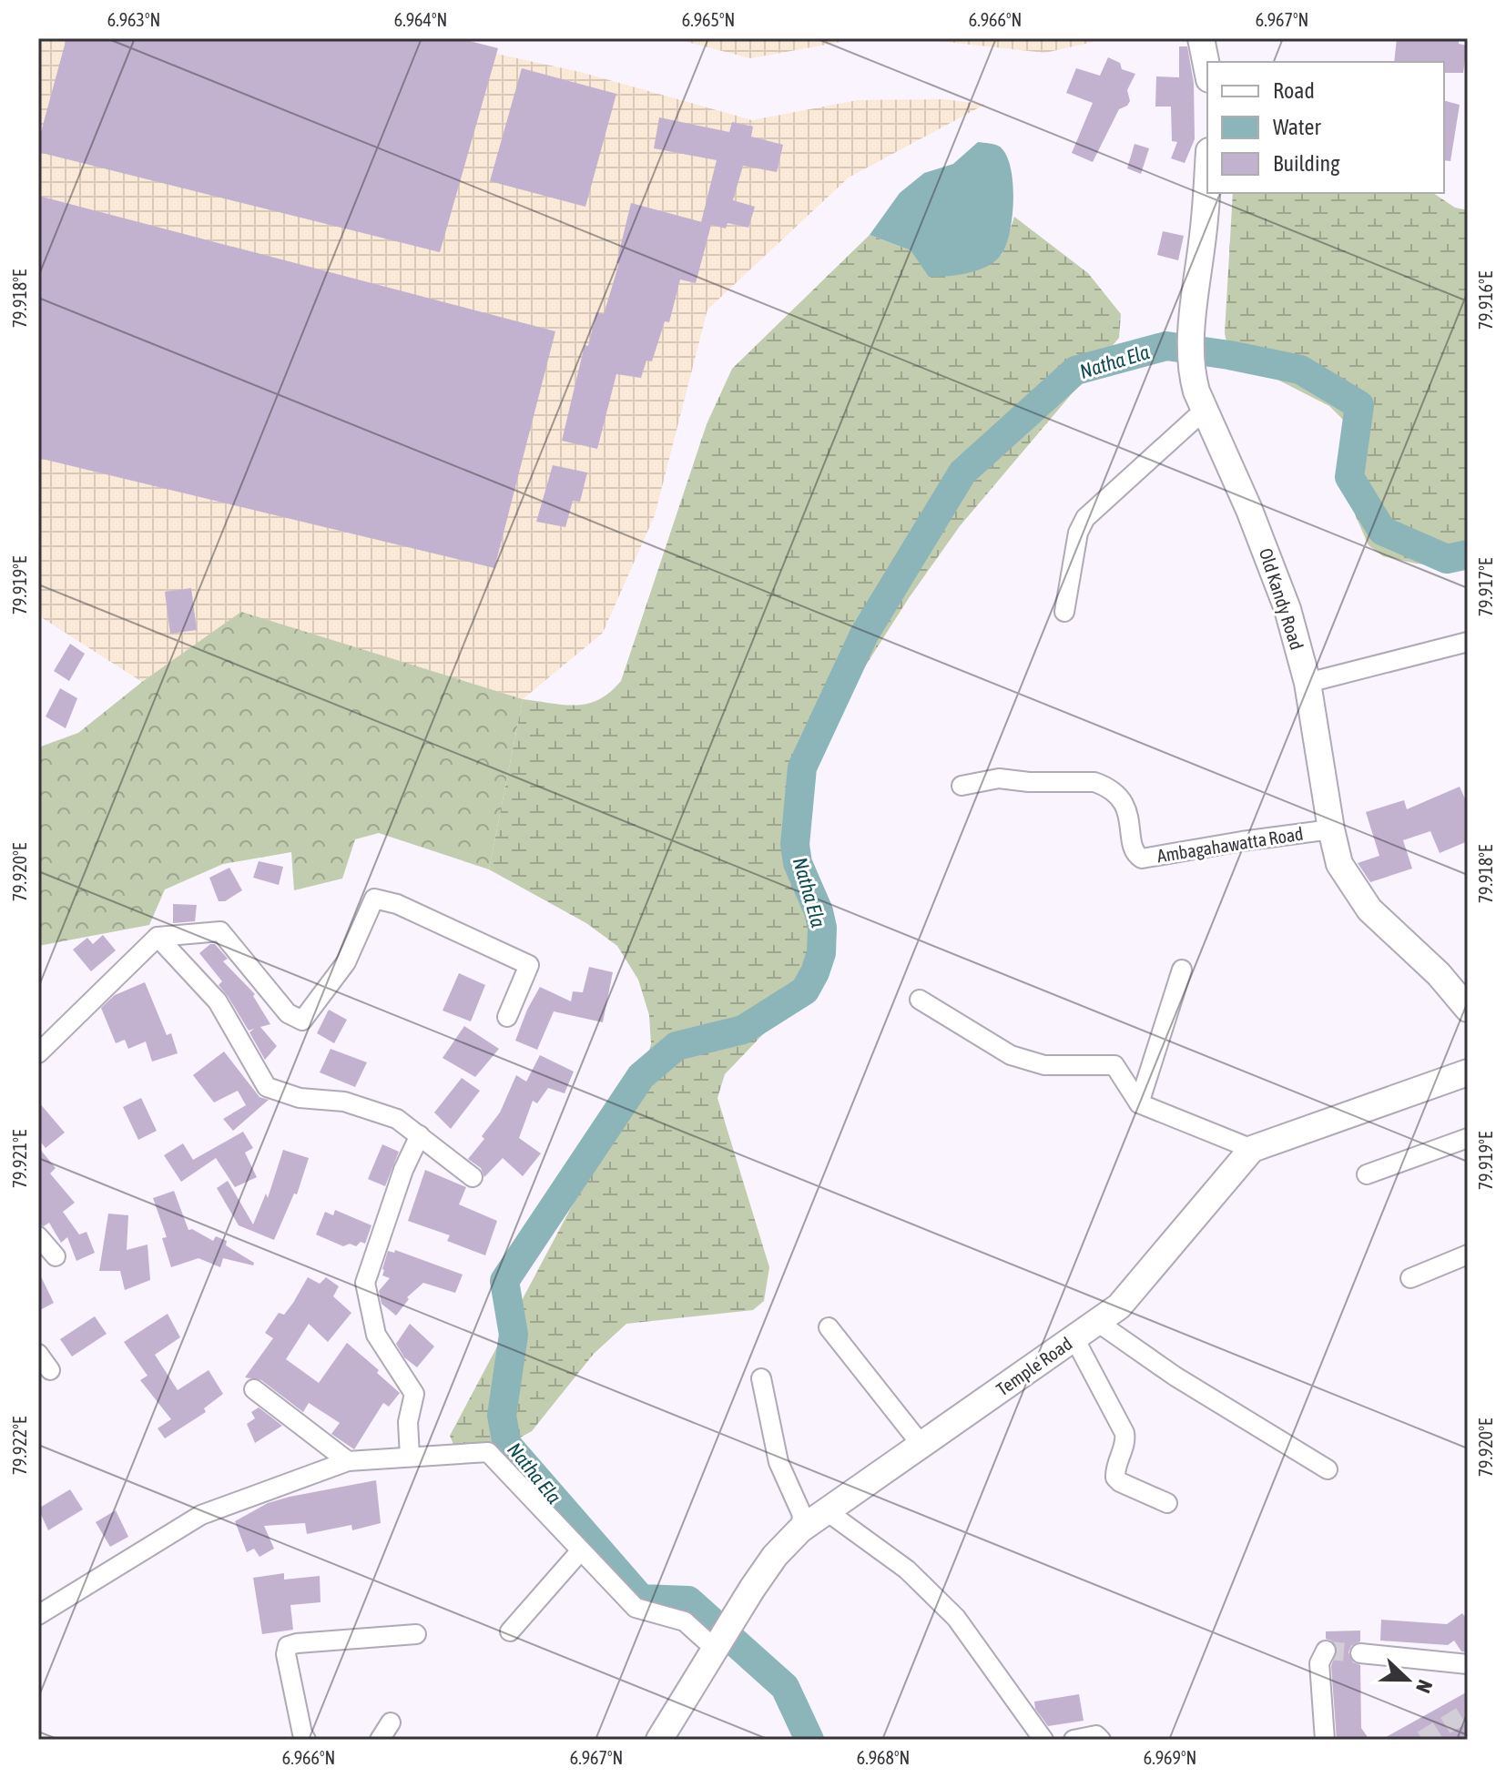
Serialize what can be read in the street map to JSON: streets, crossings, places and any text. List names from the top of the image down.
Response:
{
  "streets": {
    "street": ["Old Kandy Road", "Ambagahawatta Road", "Temple Road"]
  },
  "crossings": [
    ["Old Kandy Road", "Ambagahawatta Road"]
  ],
  "water": ["Natha Ela"],
  "legend": ["Road", "Water", "Building"],
  "north": "right",
  "coordinates": [
    "6.963°N",
    "6.964°N",
    "6.965°N",
    "6.966°N",
    "6.967°N",
    "79.918°E",
    "79.916°E",
    "79.919°E",
    "79.917°E",
    "79.920°E",
    "79.921°E",
    "79.922°E",
    "6.968°N",
    "6.969°N"
  ]
}
